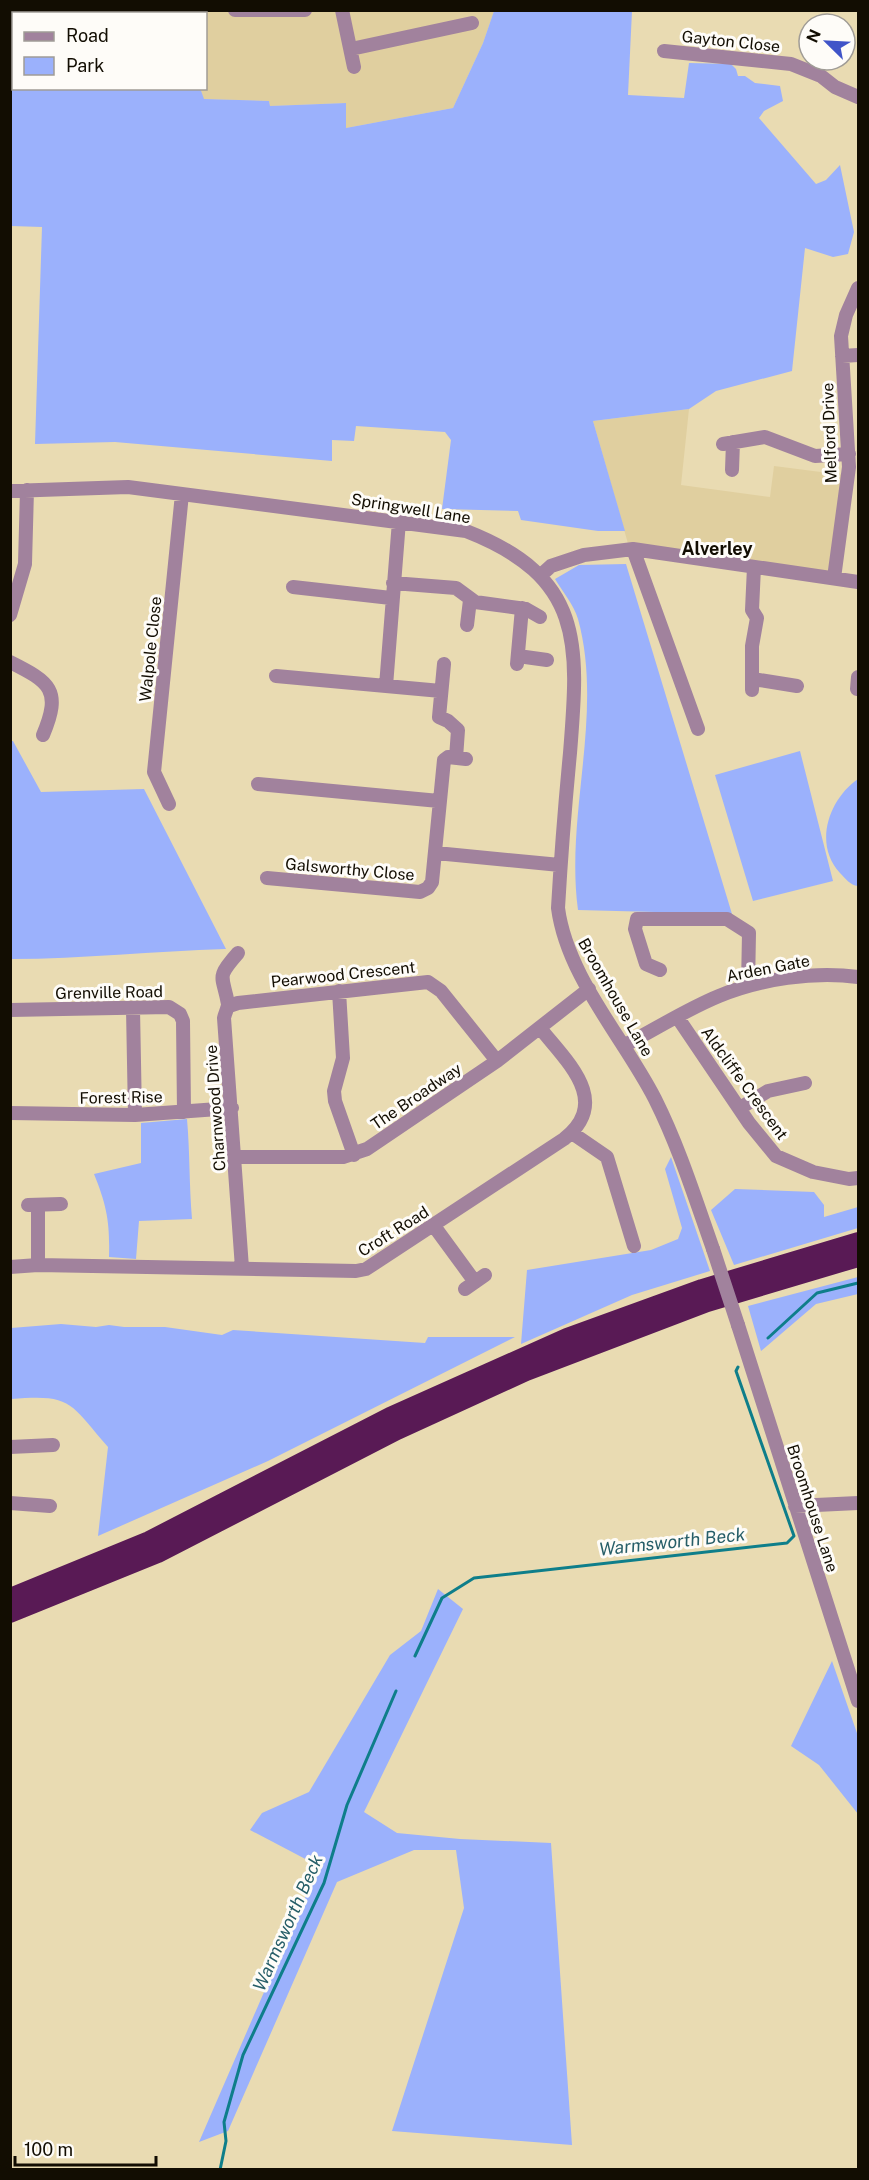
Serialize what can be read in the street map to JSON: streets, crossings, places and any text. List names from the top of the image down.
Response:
{
  "streets": {
    "street": [
      "Gayton Close",
      "Melford Drive",
      "Springwell Lane",
      "Walpole Close",
      "Galsworthy Close",
      "Arden Gate",
      "Pearwood Crescent",
      "Grenville Road",
      "Broomhouse Lane",
      "Aldcliffe Crescent",
      "The Broadway",
      "Forest Rise",
      "Charnwood Drive",
      "Croft Road"
    ]
  },
  "crossings": [
    ["Springwell Lane", "Walpole Close"],
    ["Springwell Lane", "Broomhouse Lane"],
    ["Galsworthy Close", "Broomhouse Lane"],
    ["Arden Gate", "Broomhouse Lane"],
    ["Arden Gate", "Aldcliffe Crescent"],
    ["Pearwood Crescent", "The Broadway"],
    ["Pearwood Crescent", "Charnwood Drive"],
    ["Grenville Road", "Forest Rise"],
    ["Broomhouse Lane", "The Broadway"],
    ["The Broadway", "Charnwood Drive"],
    ["Forest Rise", "Charnwood Drive"],
    ["Charnwood Drive", "Croft Road"]
  ],
  "districts": ["Alverley"],
  "water": ["Warmsworth Beck"],
  "legend": ["Road", "Park"],
  "scale_bar": "100 m",
  "north": "top left"
}
